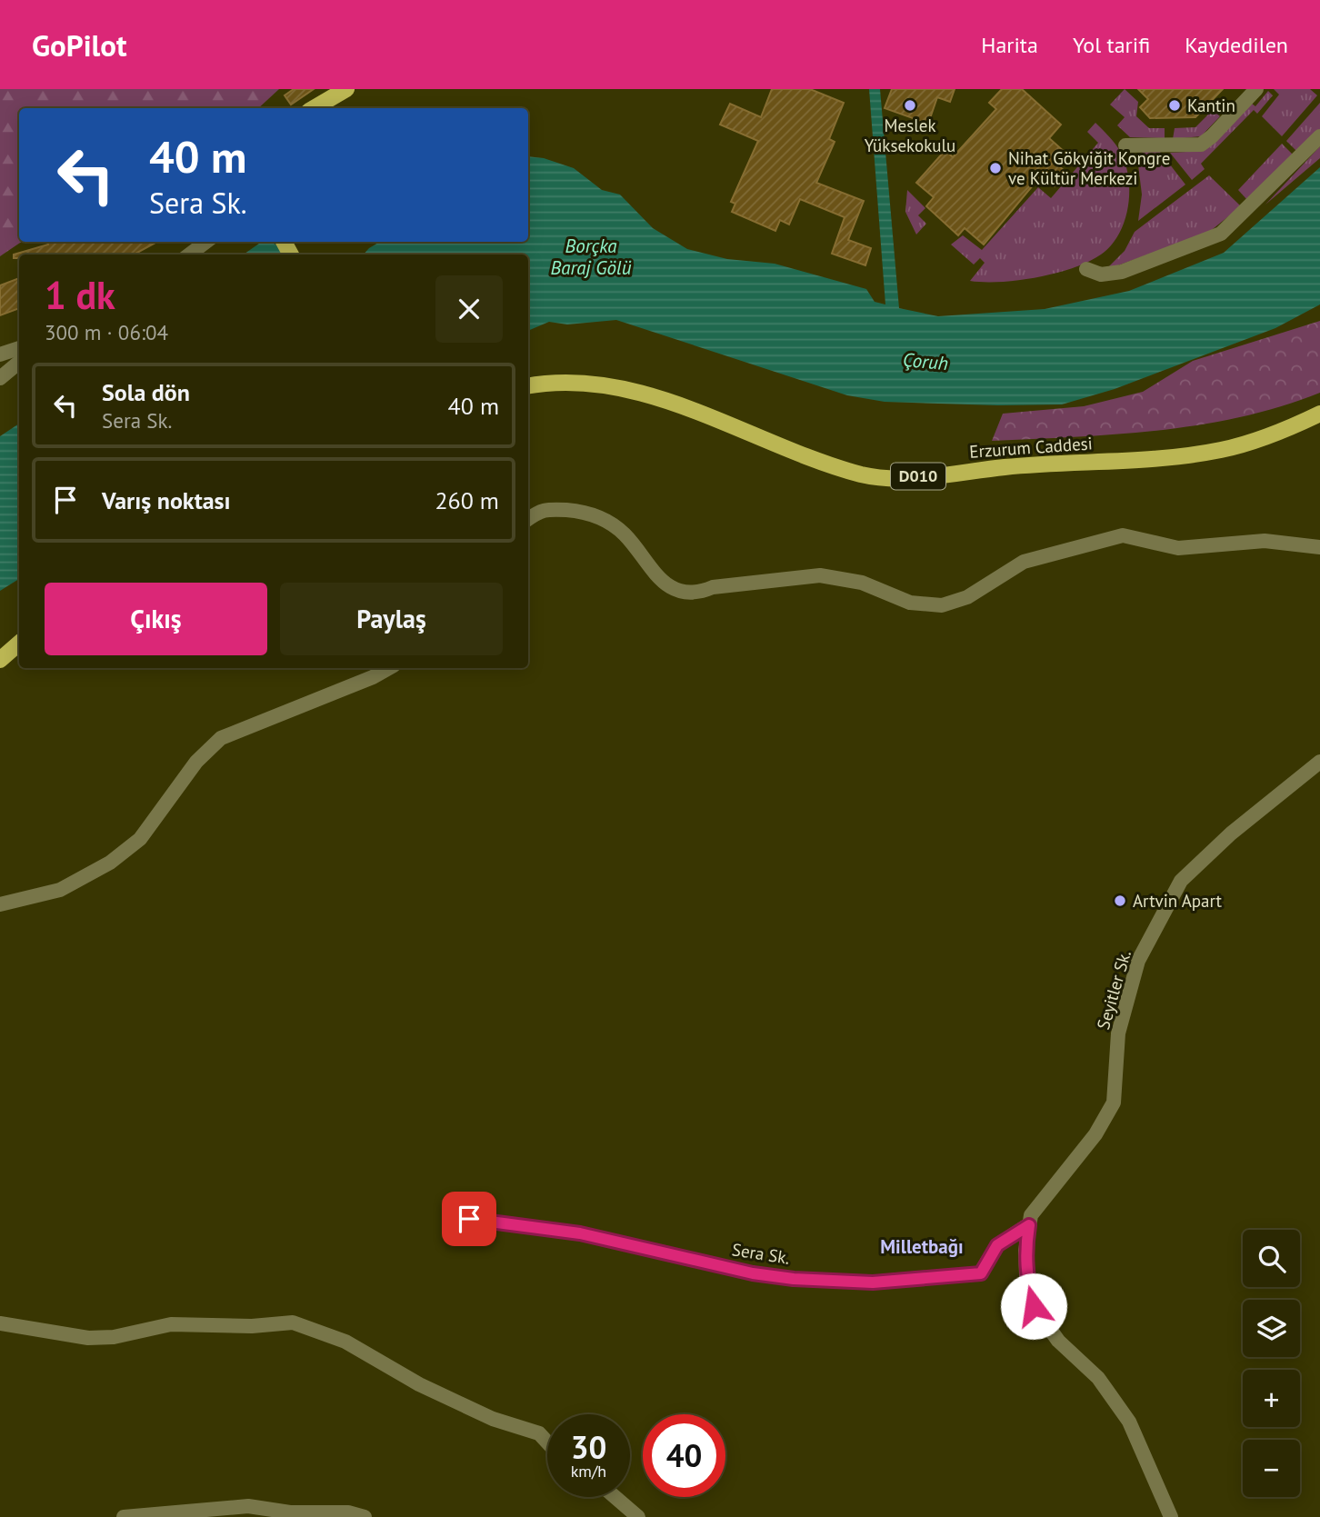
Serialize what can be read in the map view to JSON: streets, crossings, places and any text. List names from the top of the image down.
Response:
{
  "streets": {
    "main road": ["Erzurum Caddesi", "D010"],
    "street": ["Seyitler Sk.", "Sera Sk."]
  },
  "crossings": [
    ["Seyitler Sk.", "Sera Sk."]
  ],
  "districts": ["Milletbağı"],
  "water": ["Borçka Baraj Gölü", "Çoruh"],
  "places": [
    "Meslek Yüksekokulu",
    "Kantin",
    "Nihat Gökyiğit Kongre ve Kültür Merkezi",
    "Artvin Apart"
  ],
  "page": {
    "header": "GoPilot",
    "nav": ["Harita", "Yol tarifi", "Kaydedilen"],
    "turn": ["40 m", "Sera Sk."],
    "heading": ["1 dk", "300 m · 06:04"],
    "list": [
      {
        "name": "Sola dön",
        "note": "Sera Sk.",
        "value": "40 m"
      },
      {
        "name": "Varış noktası",
        "value": "260 m"
      }
    ],
    "buttons": ["Çıkış", "Paylaş"],
    "map_buttons": ["+", "−"],
    "speed": "30 km/h",
    "limit": "40"
  }
}
